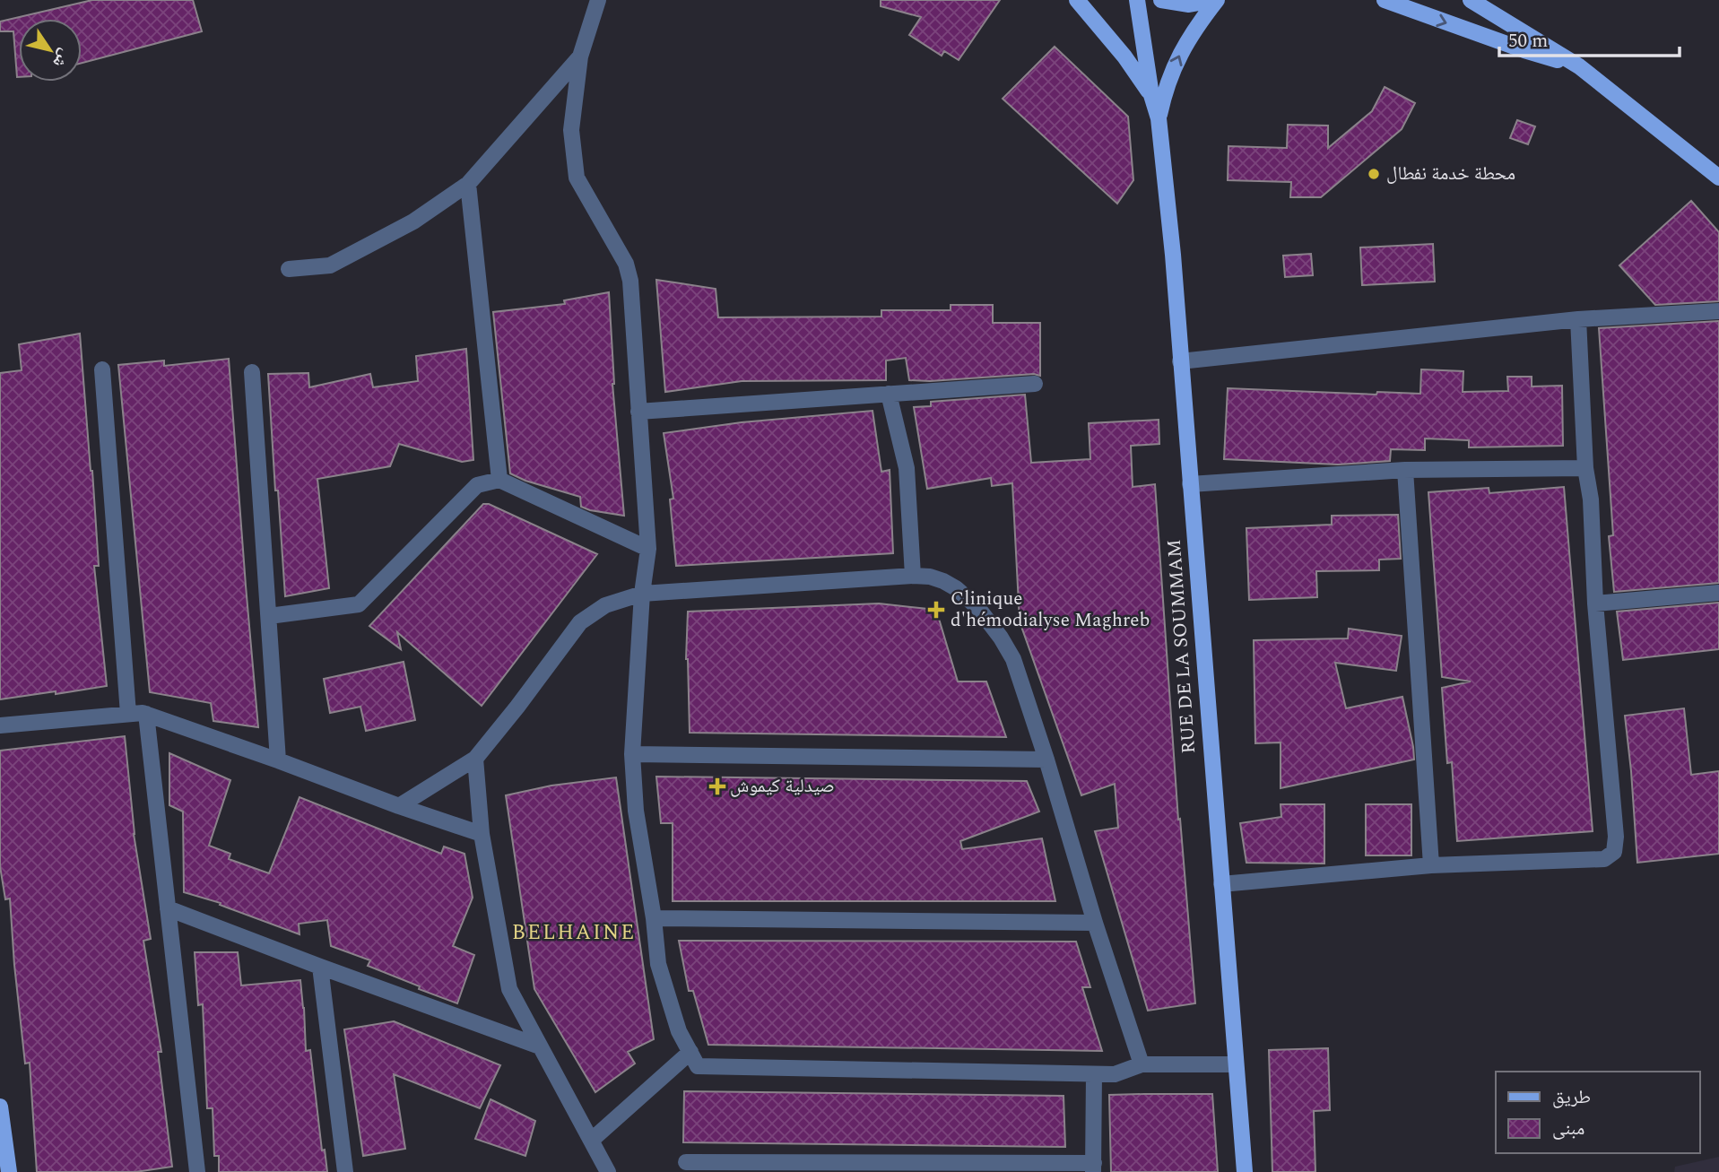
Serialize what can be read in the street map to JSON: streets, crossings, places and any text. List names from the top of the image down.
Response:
{
  "streets": {
    "main road": ["RUE DE LA SOUMMAM"]
  },
  "districts": ["BELHAINE"],
  "places": {
    "other": ["محطة خدمة نفطال"],
    "health": ["Clinique d'hémodialyse Maghreb", "صيدلية كيموش"]
  },
  "legend": ["طريق", "مبنى"],
  "scale_bar": "50 m",
  "north": "bottom right"
}
